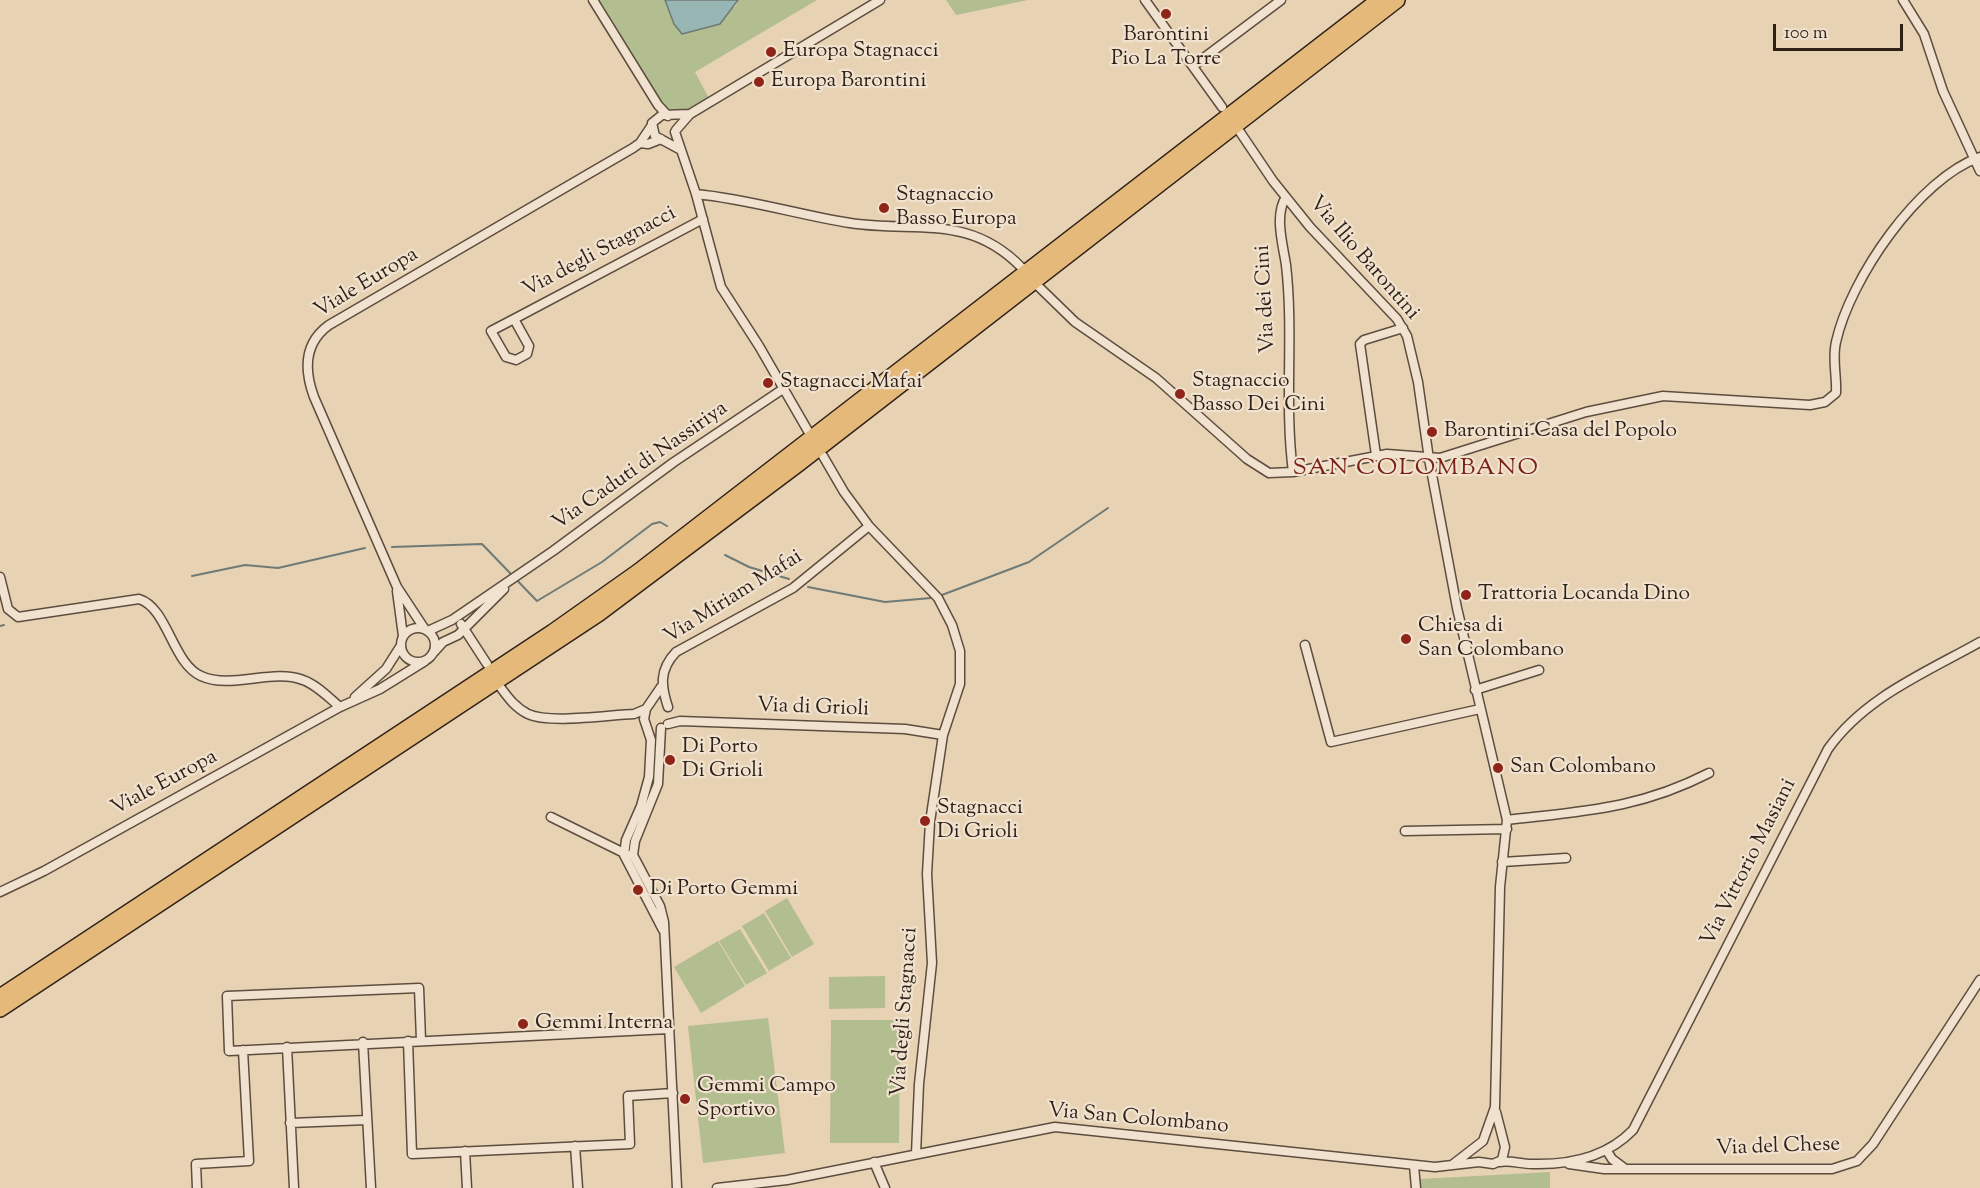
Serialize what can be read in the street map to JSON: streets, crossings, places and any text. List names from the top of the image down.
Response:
{
  "streets": {
    "street": [
      "Via degli Stagnacci",
      "Via Ilio Barontini",
      "Viale Europa",
      "Via dei Cini",
      "Via Caduti di Nassiriya",
      "Via Miriam Mafai",
      "Via di Grioli",
      "Via Vittorio Masiani",
      "Via San Colombano",
      "Via del Chese"
    ]
  },
  "crossings": [
    ["Via degli Stagnacci", "Viale Europa"],
    ["Via degli Stagnacci", "Via Caduti di Nassiriya"],
    ["Via degli Stagnacci", "Via Miriam Mafai"],
    ["Via degli Stagnacci", "Via di Grioli"],
    ["Via degli Stagnacci", "Via San Colombano"],
    ["Via Ilio Barontini", "Via dei Cini"],
    ["Viale Europa", "Via Caduti di Nassiriya"],
    ["Via Vittorio Masiani", "Via del Chese"],
    ["Via San Colombano", "Via del Chese"]
  ],
  "districts": ["SAN COLOMBANO"],
  "places": [
    "Barontini Pio La Torre",
    "Europa Stagnacci",
    "Europa Barontini",
    "Stagnaccio Basso Europa",
    "Stagnacci Mafai",
    "Stagnaccio Basso Dei Cini",
    "Barontini Casa del Popolo",
    "Trattoria Locanda Dino",
    "Chiesa di San Colombano",
    "Di Porto Di Grioli",
    "San Colombano",
    "Stagnacci Di Grioli",
    "Di Porto Gemmi",
    "Gemmi Interna",
    "Gemmi Campo Sportivo"
  ],
  "scale_bar": "100 m"
}
